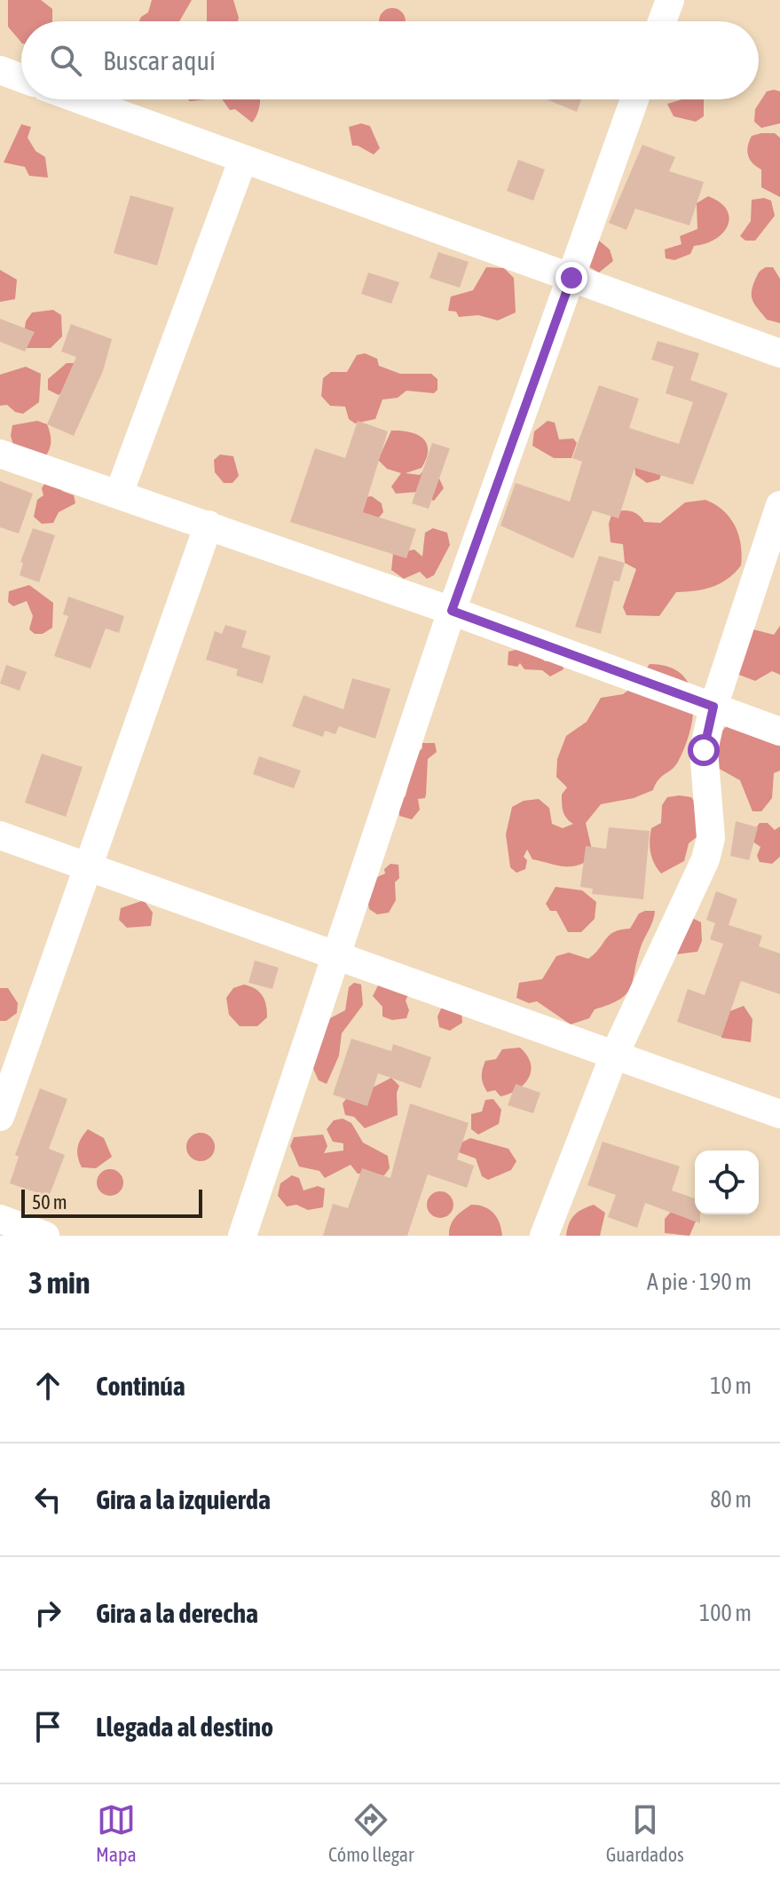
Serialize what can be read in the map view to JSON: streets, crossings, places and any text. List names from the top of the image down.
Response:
{
  "scale_bar": "50 m",
  "page": {
    "search": "Buscar aquí",
    "scale": "50 m",
    "heading": ["3 min", "A pie · 190 m"],
    "list": [
      ["Continúa", "10 m"],
      ["Gira a la izquierda", "80 m"],
      ["Gira a la derecha", "100 m"],
      "Llegada al destino"
    ],
    "nav": ["Mapa", "Cómo llegar", "Guardados"]
  }
}
